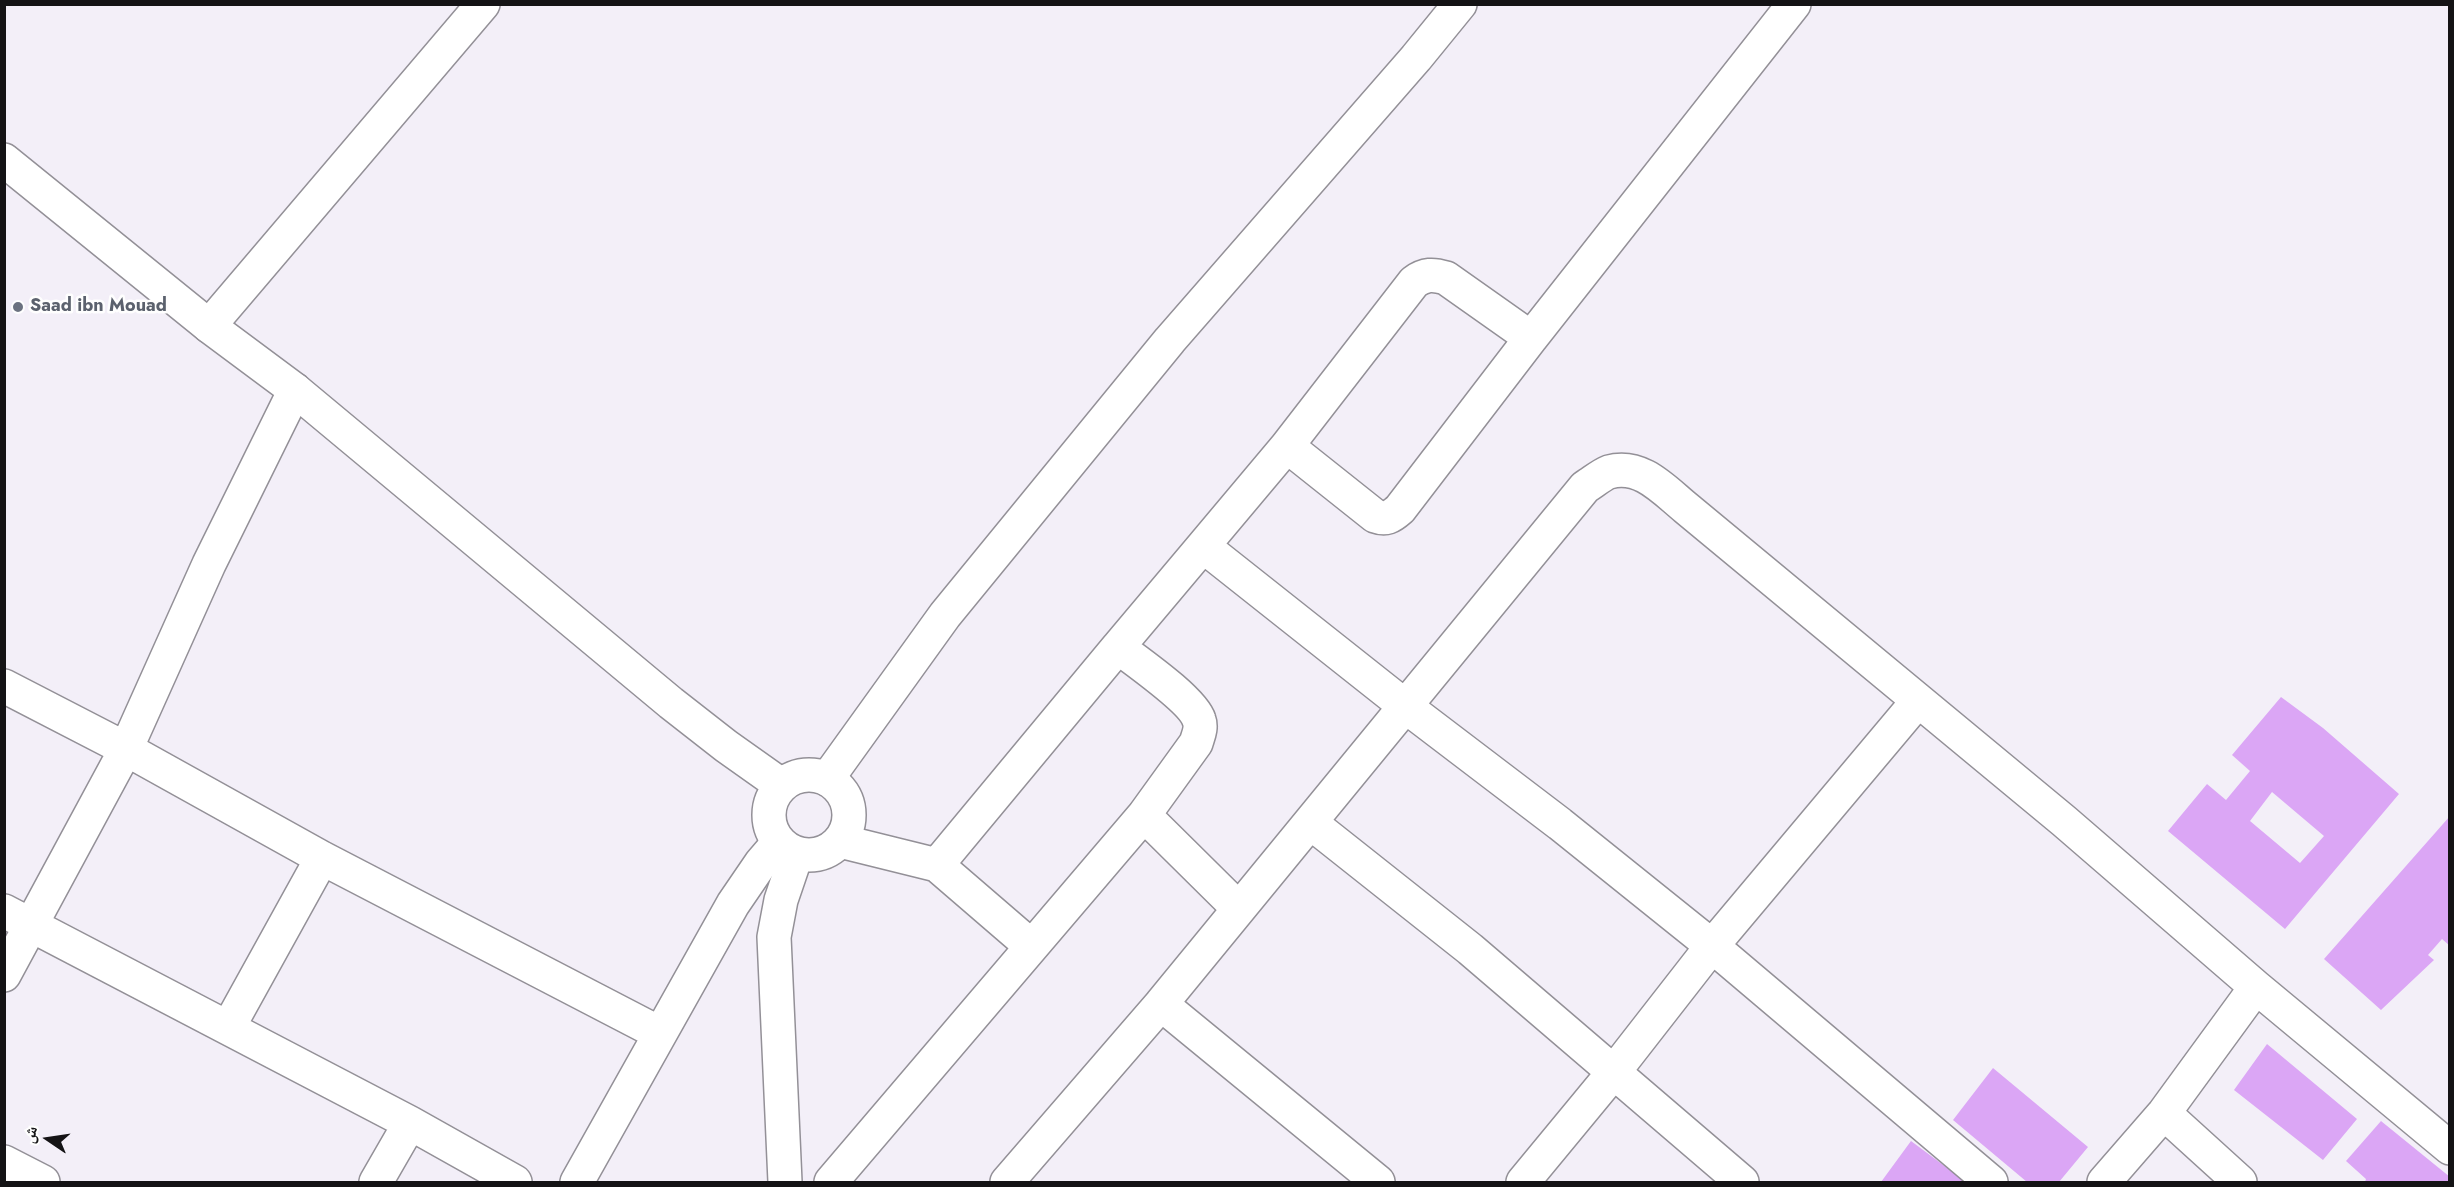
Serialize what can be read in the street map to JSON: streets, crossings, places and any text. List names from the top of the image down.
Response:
{
  "places": ["Saad ibn Mouad"],
  "north": "left"
}
